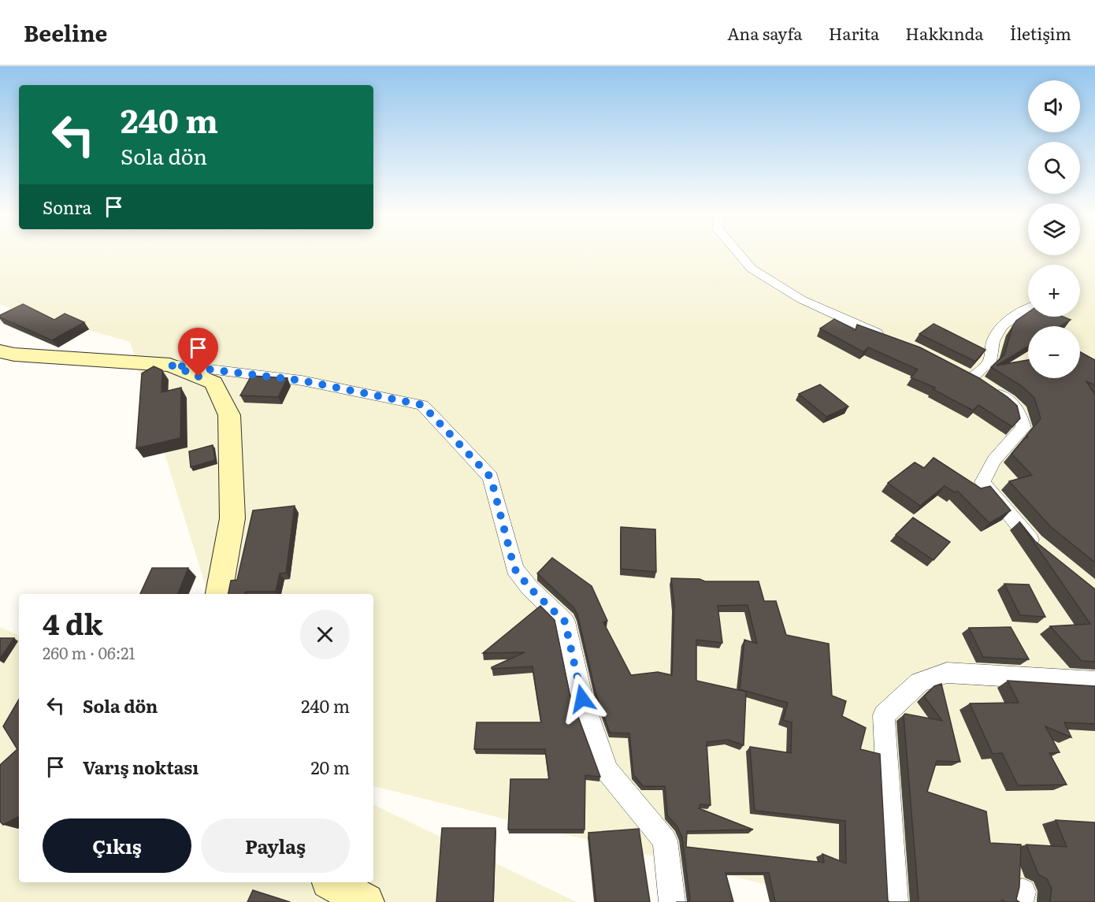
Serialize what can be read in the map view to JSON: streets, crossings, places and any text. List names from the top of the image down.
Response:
{
  "page": {
    "header": "Beeline",
    "nav": [
      "Ana sayfa",
      "Harita",
      "Hakkında",
      "İletişim"
    ],
    "map_buttons": ["+", "−"],
    "turn": ["240 m", "Sola dön"],
    "then": "Sonra",
    "heading": ["4 dk", "260 m · 06:21"],
    "list": [
      {
        "name": "Sola dön",
        "value": "240 m"
      },
      {
        "name": "Varış noktası",
        "value": "20 m"
      }
    ],
    "buttons": ["Çıkış", "Paylaş"]
  }
}
